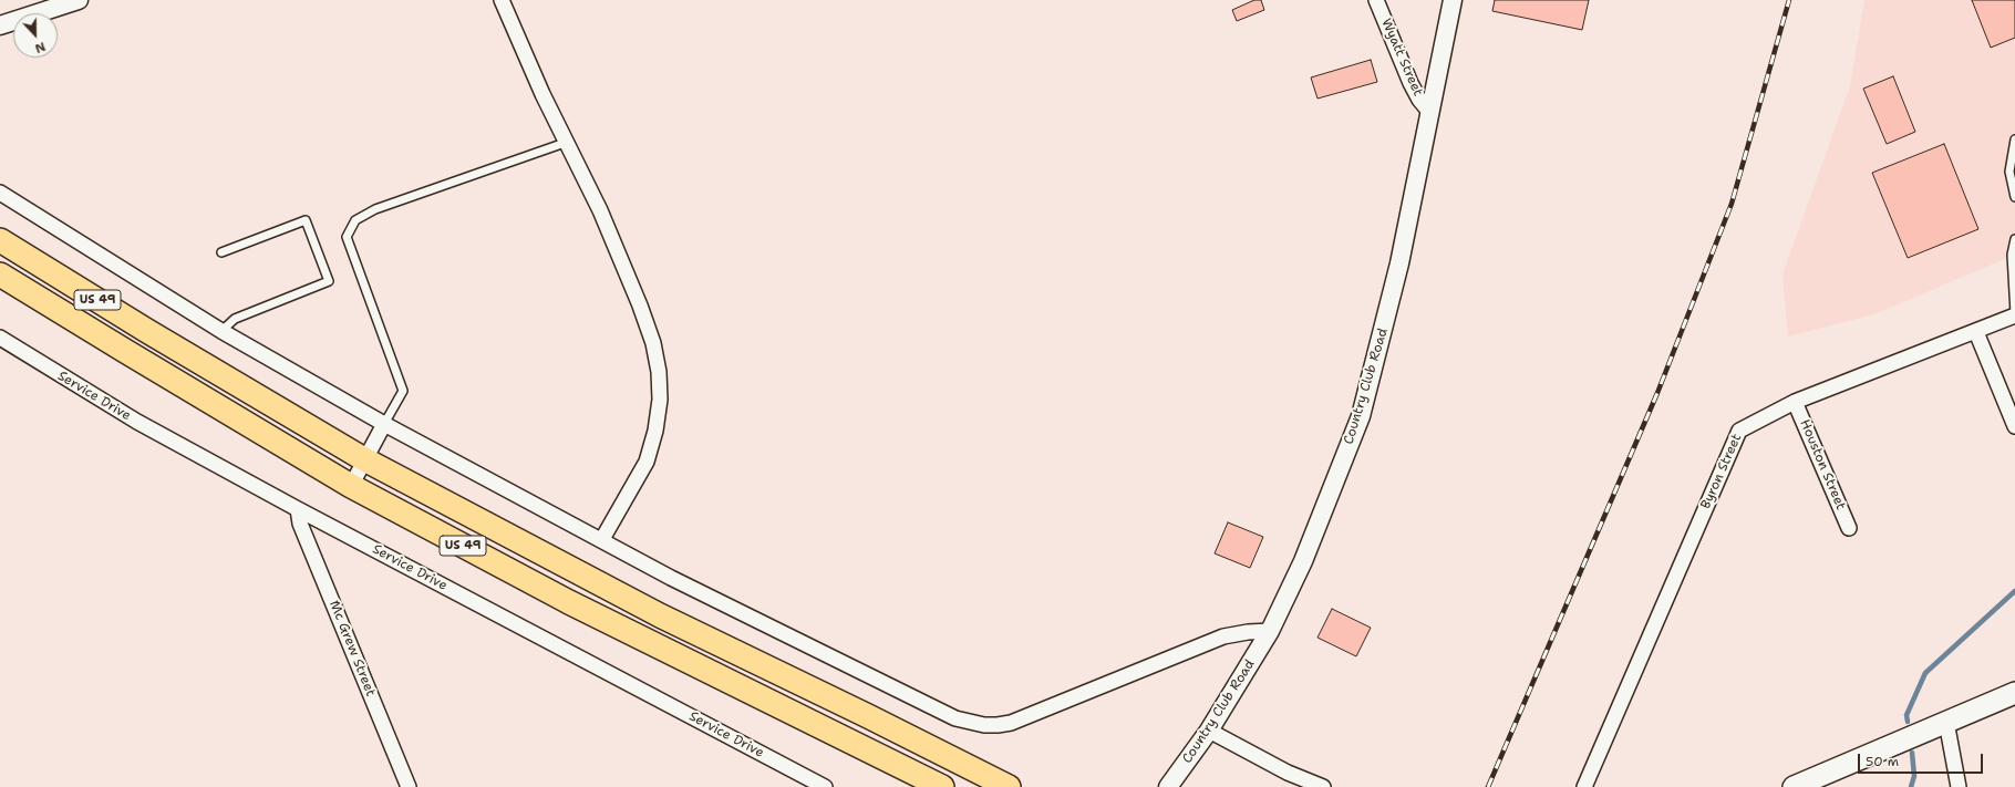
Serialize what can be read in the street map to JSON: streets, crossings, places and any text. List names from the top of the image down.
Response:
{
  "streets": {
    "main road": ["US 49"],
    "street": [
      "Wyatt Street",
      "Country Club Road",
      "Service Drive",
      "Houston Street",
      "Byron Street",
      "Mc Grew Street"
    ]
  },
  "crossings": [
    ["Wyatt Street", "Country Club Road"],
    ["Service Drive", "Mc Grew Street"],
    ["Houston Street", "Byron Street"]
  ],
  "scale_bar": "50 m",
  "north": "bottom"
}
